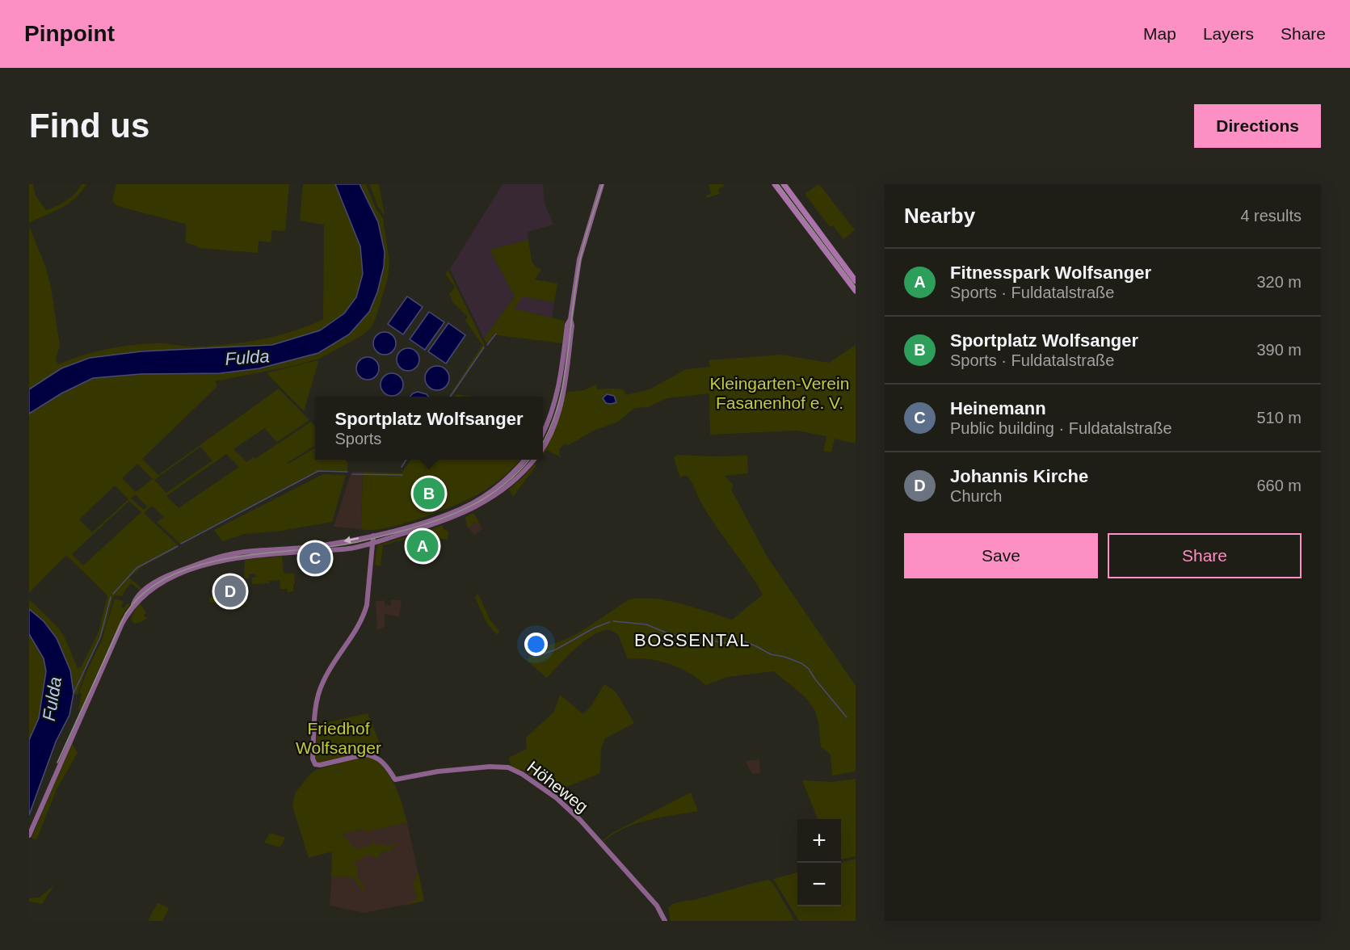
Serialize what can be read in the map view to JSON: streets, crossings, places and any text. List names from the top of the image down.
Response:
{
  "streets": {
    "main road": ["Höheweg"]
  },
  "districts": ["BOSSENTAL"],
  "water": ["Fulda"],
  "parks": ["Kleingarten-Verein Fasanenhof e. V.", "Friedhof Wolfsanger"],
  "page": {
    "header": "Pinpoint",
    "nav": ["Map", "Layers", "Share"],
    "buttons": [
      "Directions",
      ["Save", "Share"]
    ],
    "title": "Find us",
    "heading": ["Nearby", "4 results"],
    "list": [
      {
        "mark": "A",
        "name": "Fitnesspark Wolfsanger",
        "note": "Sports · Fuldatalstraße",
        "value": "320 m"
      },
      {
        "mark": "B",
        "name": "Sportplatz Wolfsanger",
        "note": "Sports · Fuldatalstraße",
        "value": "390 m"
      },
      {
        "mark": "C",
        "name": "Heinemann",
        "note": "Public building · Fuldatalstraße",
        "value": "510 m"
      },
      {
        "mark": "D",
        "name": "Johannis Kirche",
        "note": "Church",
        "value": "660 m"
      }
    ],
    "popup": ["Sportplatz Wolfsanger", "Sports"],
    "pins": [
      "B",
      "A",
      "C",
      "D"
    ],
    "map_buttons": ["+", "−"]
  }
}
